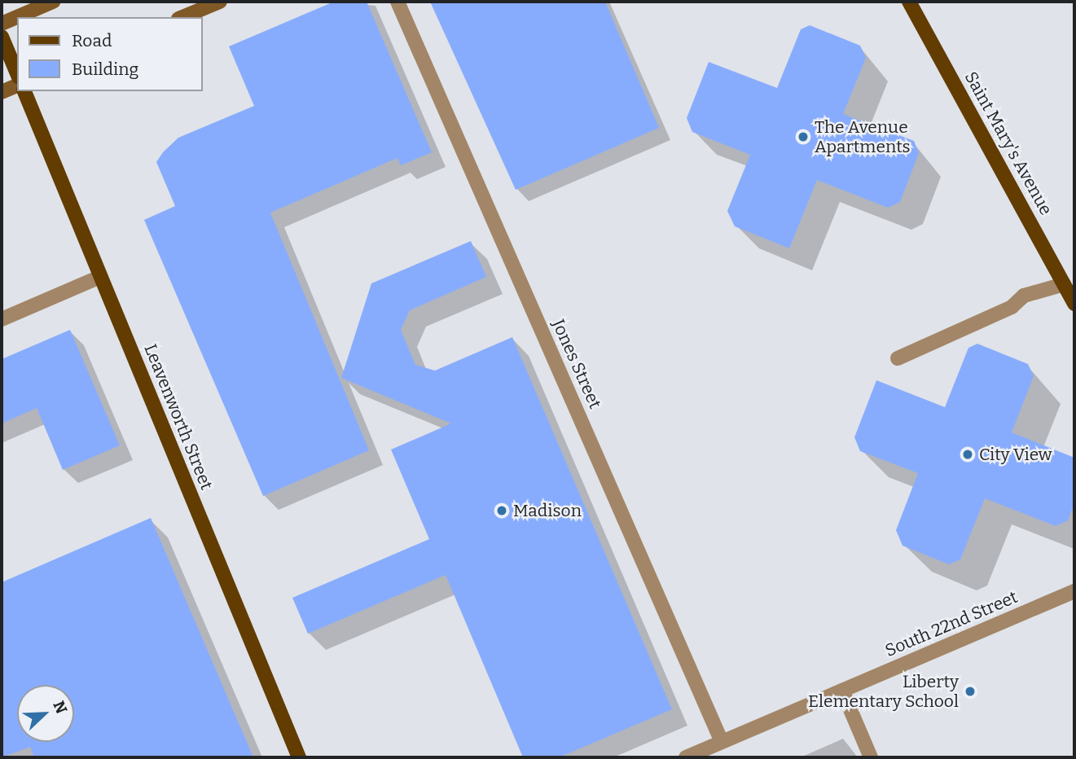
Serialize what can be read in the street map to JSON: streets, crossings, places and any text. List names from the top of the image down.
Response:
{
  "streets": {
    "main road": ["Saint Mary's Avenue", "Leavenworth Street"],
    "street": ["Jones Street", "South 22nd Street"]
  },
  "crossings": [
    ["Jones Street", "South 22nd Street"]
  ],
  "places": [
    "The Avenue Apartments",
    "City View",
    "Madison",
    "Liberty Elementary School"
  ],
  "legend": ["Road", "Building"],
  "north": "top right"
}
